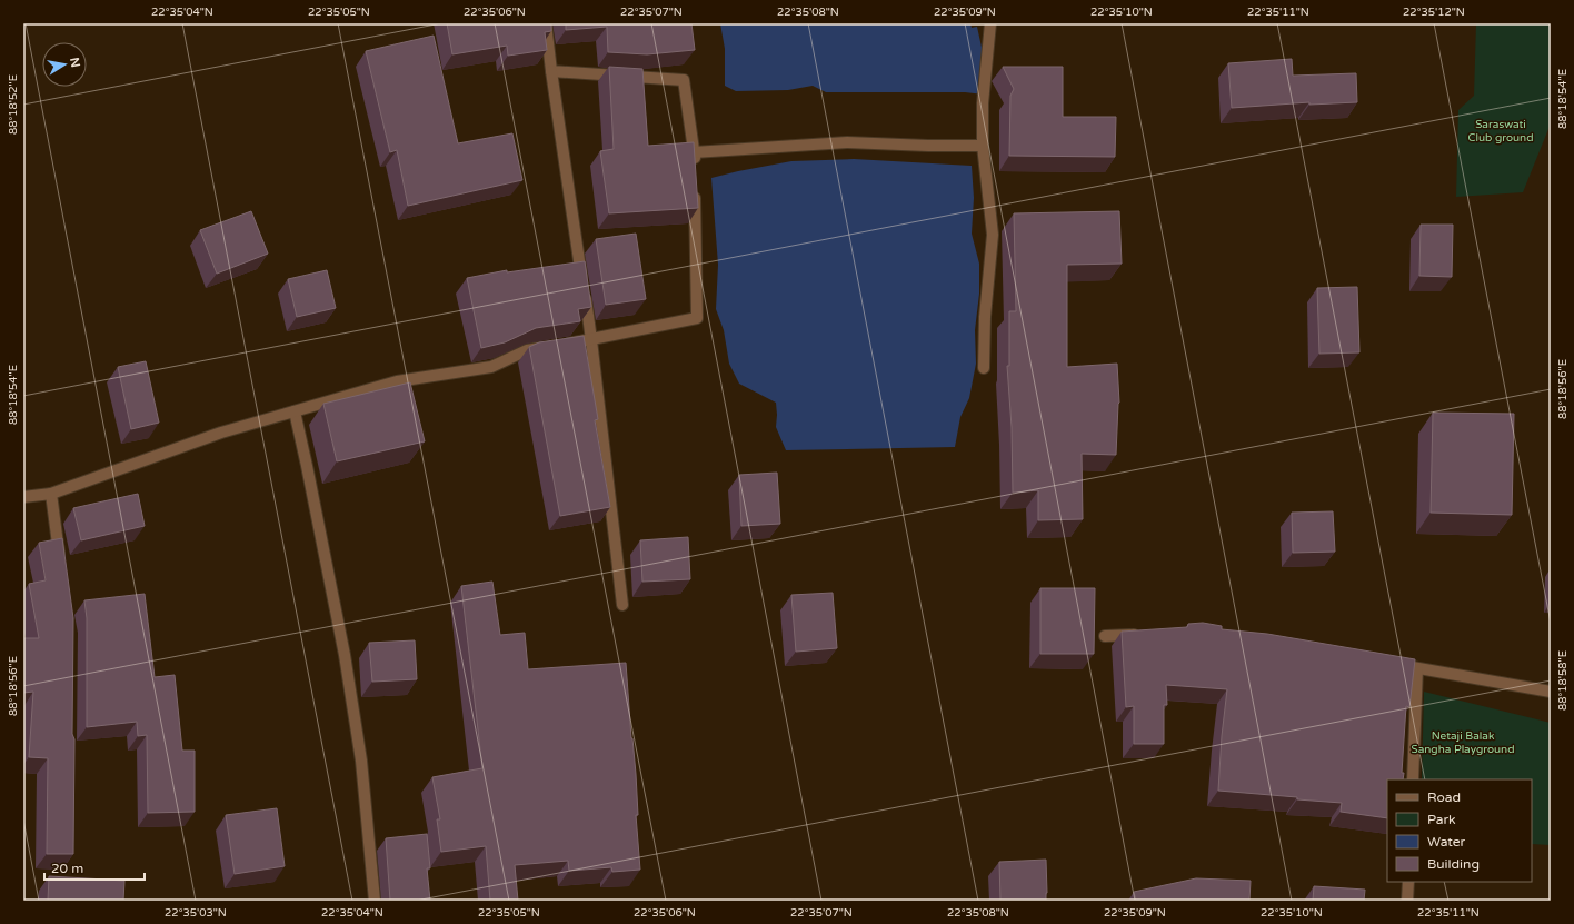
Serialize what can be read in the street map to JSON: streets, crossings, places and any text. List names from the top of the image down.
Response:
{
  "parks": ["Saraswati Club ground", "Netaji Balak Sangha Playground"],
  "legend": [
    "Road",
    "Park",
    "Water",
    "Building"
  ],
  "scale_bar": "20 m",
  "north": "right",
  "coordinates": [
    "22°35'04\"N",
    "22°35'05\"N",
    "22°35'06\"N",
    "22°35'07\"N",
    "22°35'08\"N",
    "22°35'09\"N",
    "22°35'10\"N",
    "22°35'11\"N",
    "22°35'12\"N",
    "88°18'54\"E",
    "88°18'52\"E",
    "88°18'56\"E",
    "88°18'58\"E",
    "22°35'03\"N"
  ]
}
